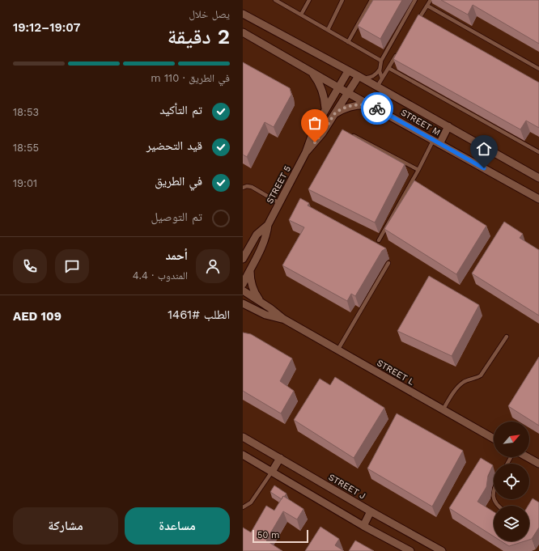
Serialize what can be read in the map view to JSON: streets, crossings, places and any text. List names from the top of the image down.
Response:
{
  "streets": {
    "street": [
      "STREET M",
      "STREET 5",
      "STREET L",
      "STREET J"
    ]
  },
  "crossings": [
    ["STREET M", "STREET 5"]
  ],
  "scale_bar": "50 m",
  "north": "top right",
  "page": {
    "heading": ["2 دقيقة", "يصل خلال", "19:07–19:12"],
    "panel": [
      "أحمد",
      "المندوب · 4.4",
      "الطلب #1461",
      "AED 109"
    ],
    "bar": "في الطريق · 110 m",
    "list": [
      ["تم التأكيد", "18:53"],
      ["قيد التحضير", "18:55"],
      ["في الطريق", "19:01"],
      "تم التوصيل"
    ],
    "buttons": ["مساعدة", "مشاركة"],
    "scale": "50 m"
  }
}
